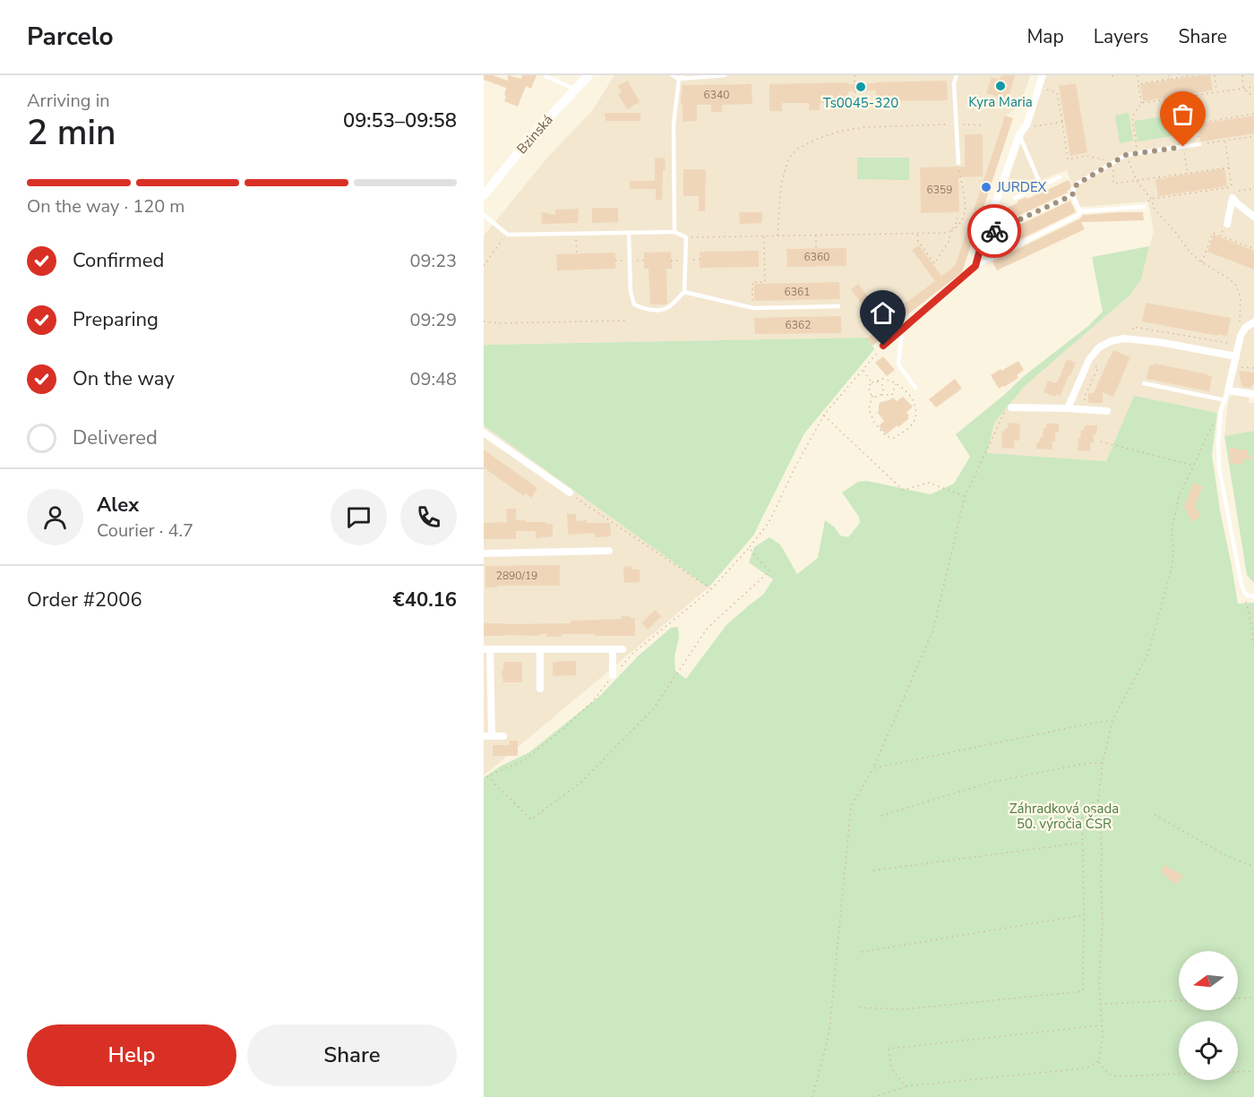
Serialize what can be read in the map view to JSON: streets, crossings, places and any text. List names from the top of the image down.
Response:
{
  "streets": {
    "street": ["Bzinská"]
  },
  "parks": ["Záhradková osada 50. výročia ČSR"],
  "places": ["Kyra Maria", "Ts0045-320", "JURDEX"],
  "house_numbers": [
    "6340",
    "6359",
    "6360",
    "6361",
    "6362",
    "2890/19"
  ],
  "north": "left",
  "page": {
    "header": "Parcelo",
    "nav": ["Map", "Layers", "Share"],
    "heading": ["2 min", "Arriving in", "09:53–09:58"],
    "panel": [
      "Alex",
      "Courier · 4.7",
      "Order #2006",
      "€40.16"
    ],
    "bar": "On the way · 120 m",
    "list": [
      ["Confirmed", "09:23"],
      ["Preparing", "09:29"],
      ["On the way", "09:48"],
      "Delivered"
    ],
    "buttons": ["Help", "Share"]
  }
}
